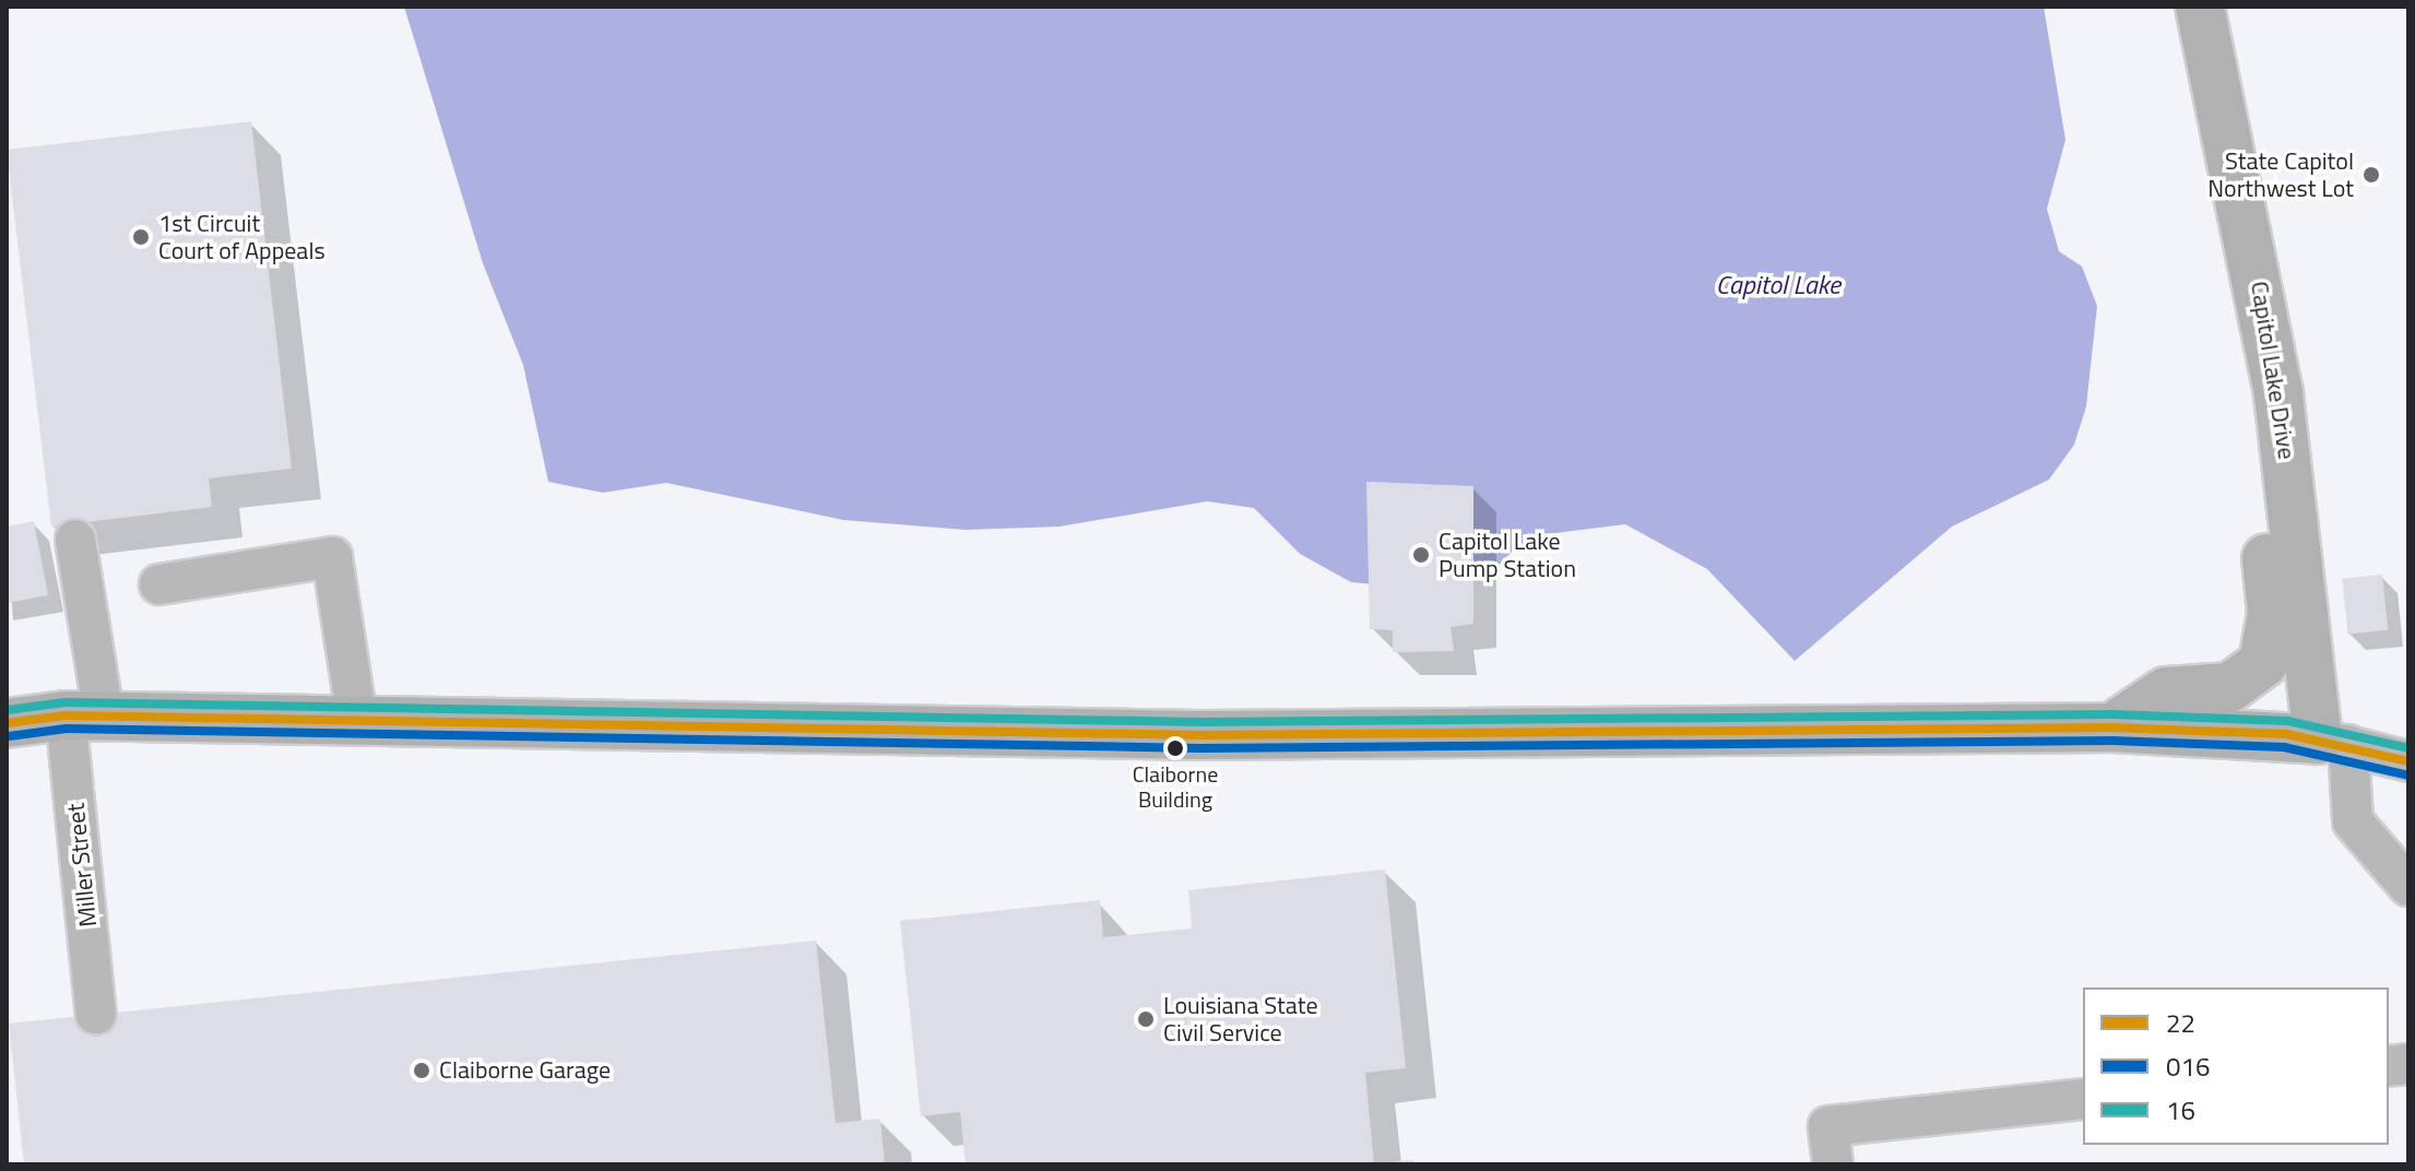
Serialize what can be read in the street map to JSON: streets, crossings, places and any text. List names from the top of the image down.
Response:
{
  "streets": {
    "main road": ["Capitol Lake Drive"],
    "street": ["Miller Street"]
  },
  "water": ["Capitol Lake"],
  "places": [
    "State Capitol Northwest Lot",
    "1st Circuit Court of Appeals",
    "Capitol Lake Pump Station",
    "Claiborne Building",
    "Louisiana State Civil Service",
    "Claiborne Garage"
  ],
  "lines": ["transit line 16", "transit line 22", "transit line 016"],
  "legend": ["22", "016", "16"]
}
